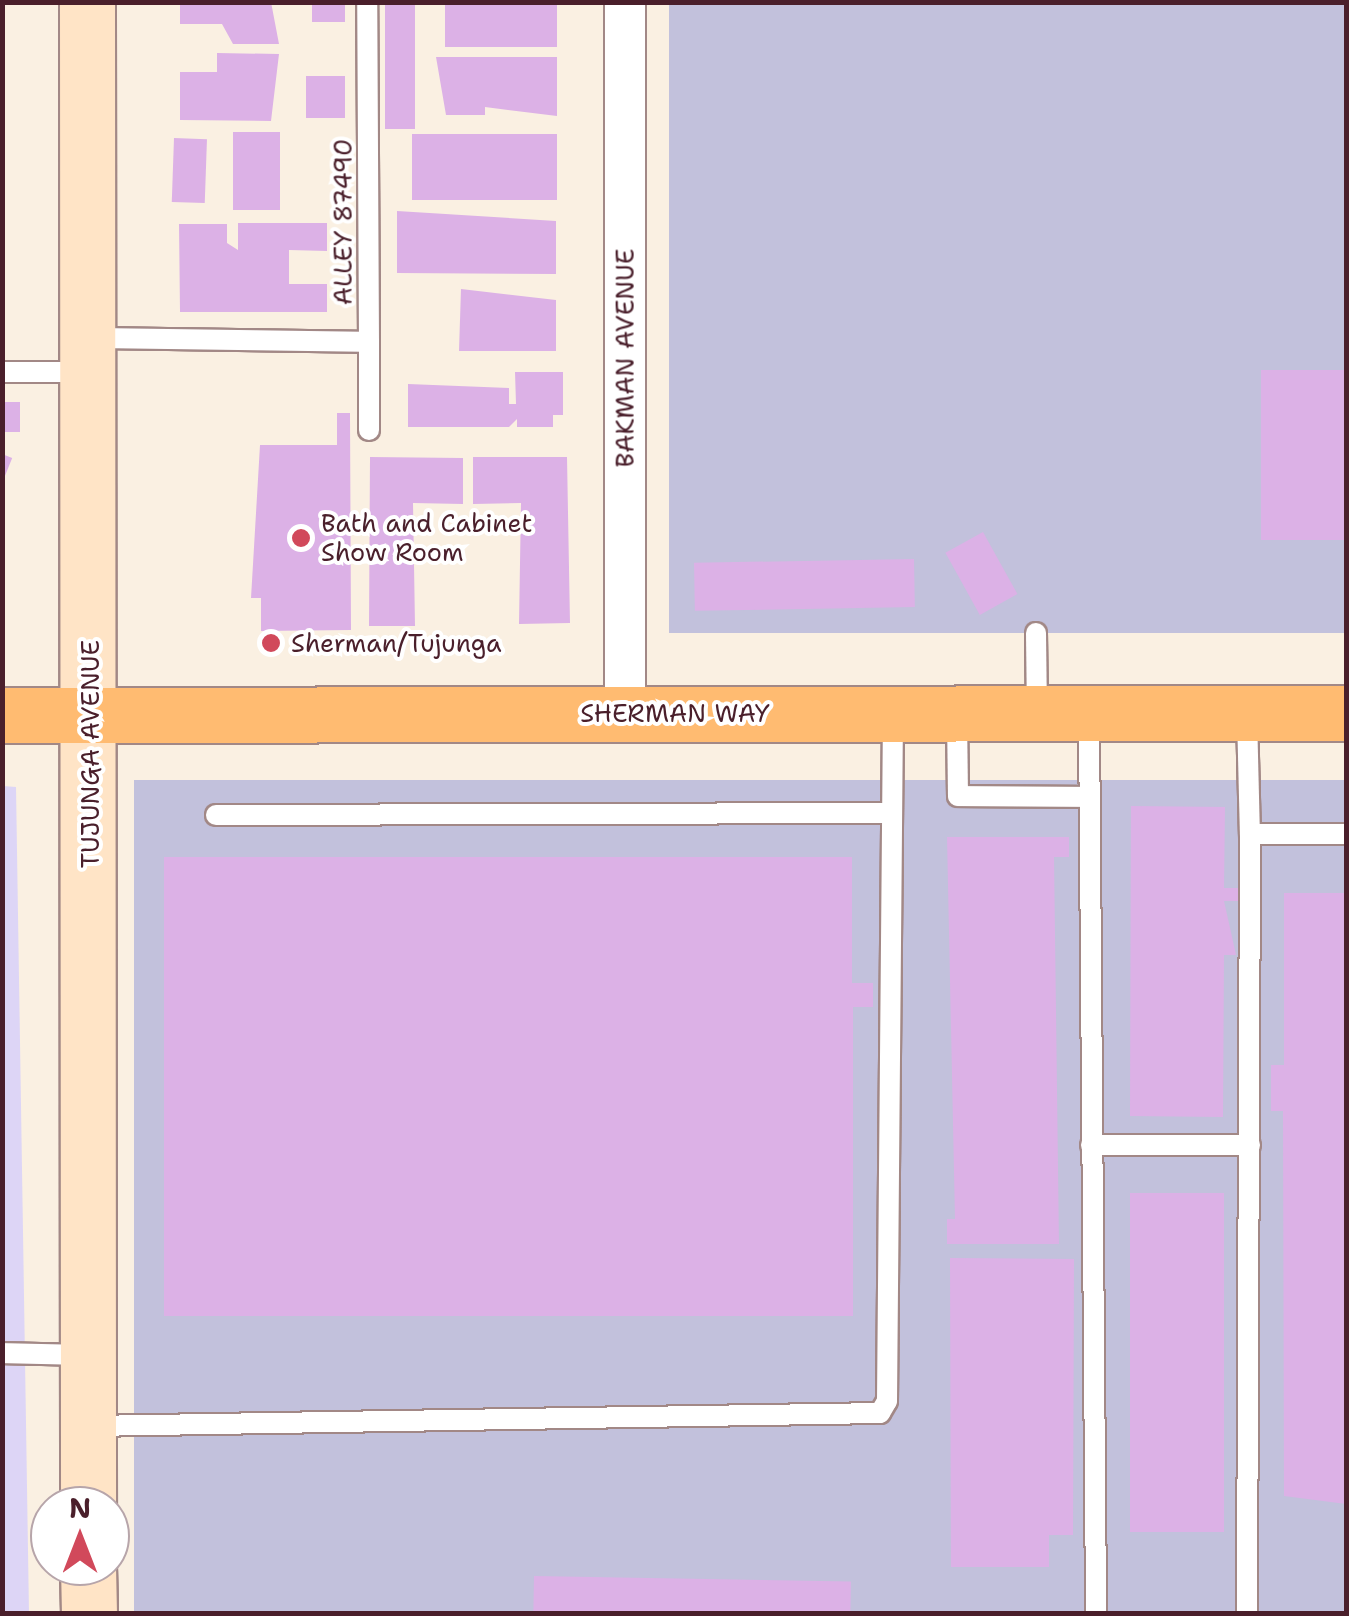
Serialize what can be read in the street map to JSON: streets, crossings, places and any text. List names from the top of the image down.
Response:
{
  "streets": {
    "main road": ["SHERMAN WAY"],
    "street": ["BAKMAN AVENUE", "TUJUNGA AVENUE"],
    "lane": ["ALLEY 87490"]
  },
  "crossings": [
    ["ALLEY 87490", "TUJUNGA AVENUE"],
    ["BAKMAN AVENUE", "SHERMAN WAY"],
    ["SHERMAN WAY", "TUJUNGA AVENUE"]
  ],
  "places": ["Bath and Cabinet Show Room", "Sherman/Tujunga"],
  "north": "top"
}
